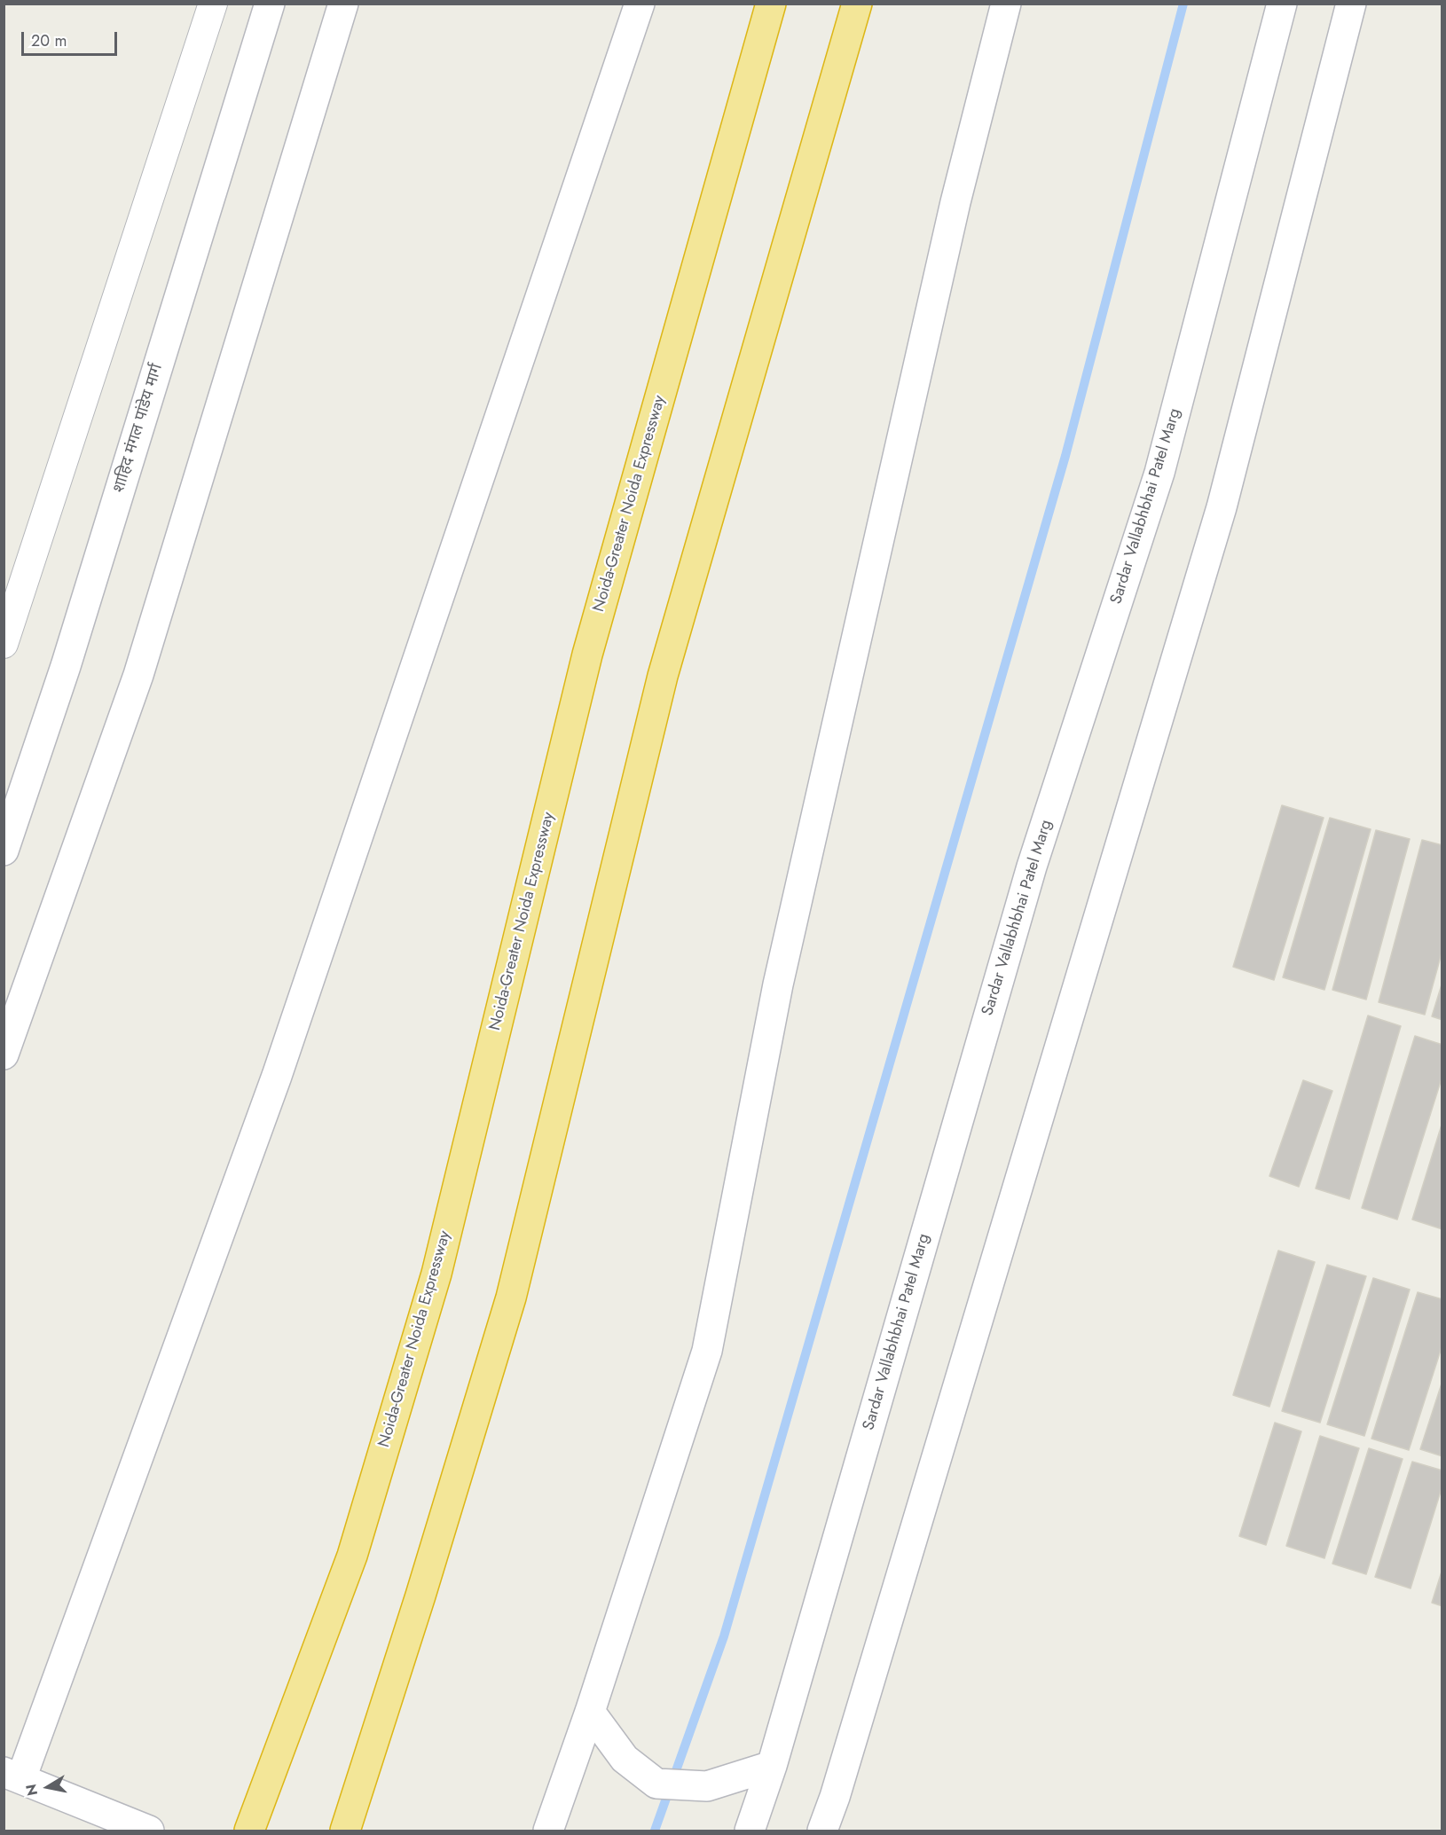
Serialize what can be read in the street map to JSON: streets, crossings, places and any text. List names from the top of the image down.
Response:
{
  "streets": {
    "highway": ["Noida-Greater Noida Expressway"],
    "street": ["शाहिद मंगल पांडेय मार्ग", "Sardar Vallabhbhai Patel Marg"]
  },
  "scale_bar": "20 m",
  "north": "left"
}
